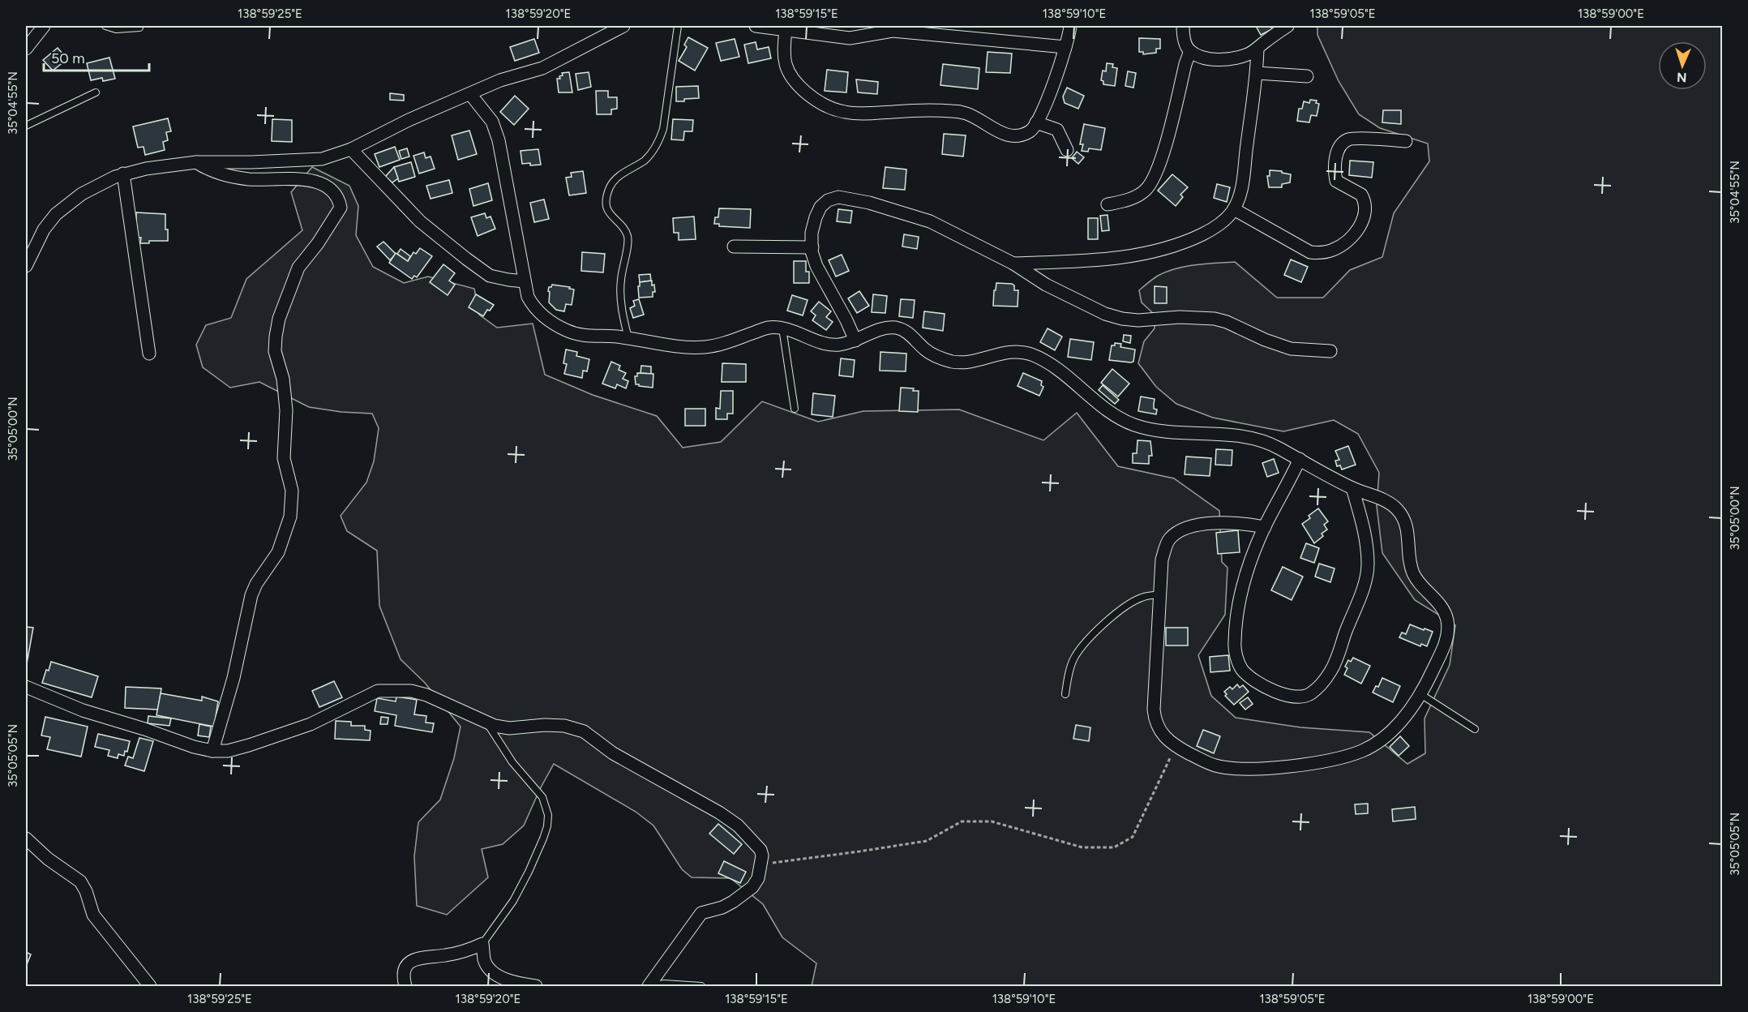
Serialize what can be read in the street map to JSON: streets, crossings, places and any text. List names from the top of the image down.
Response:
{
  "scale_bar": "50 m",
  "north": "bottom",
  "coordinates": [
    "138°59'25\"E",
    "138°59'20\"E",
    "138°59'15\"E",
    "138°59'10\"E",
    "138°59'05\"E",
    "138°59'00\"E",
    "35°04'55\"N",
    "35°05'00\"N",
    "35°05'05\"N"
  ]
}
